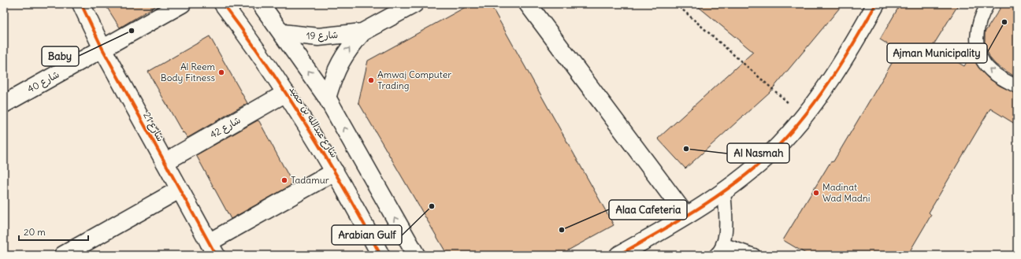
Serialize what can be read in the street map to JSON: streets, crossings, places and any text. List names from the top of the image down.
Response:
{
  "streets": {
    "street": [
      "شارع 19",
      "شارع 40",
      "شارع عبدالله بن حميد",
      "شارع 21",
      "شارع 42"
    ]
  },
  "crossings": [
    ["شارع 40", "شارع 21"],
    ["شارع عبدالله بن حميد", "شارع 42"],
    ["شارع 21", "شارع 42"]
  ],
  "places": [
    "Ajman Municipality",
    "Baby",
    "Al Reem Body Fitness",
    "Amwaj Computer Trading",
    "Al Nasmah",
    "Tadamur",
    "Madinat Wad Madni",
    "Arabian Gulf",
    "Alaa Cafeteria"
  ],
  "scale_bar": "20 m"
}
